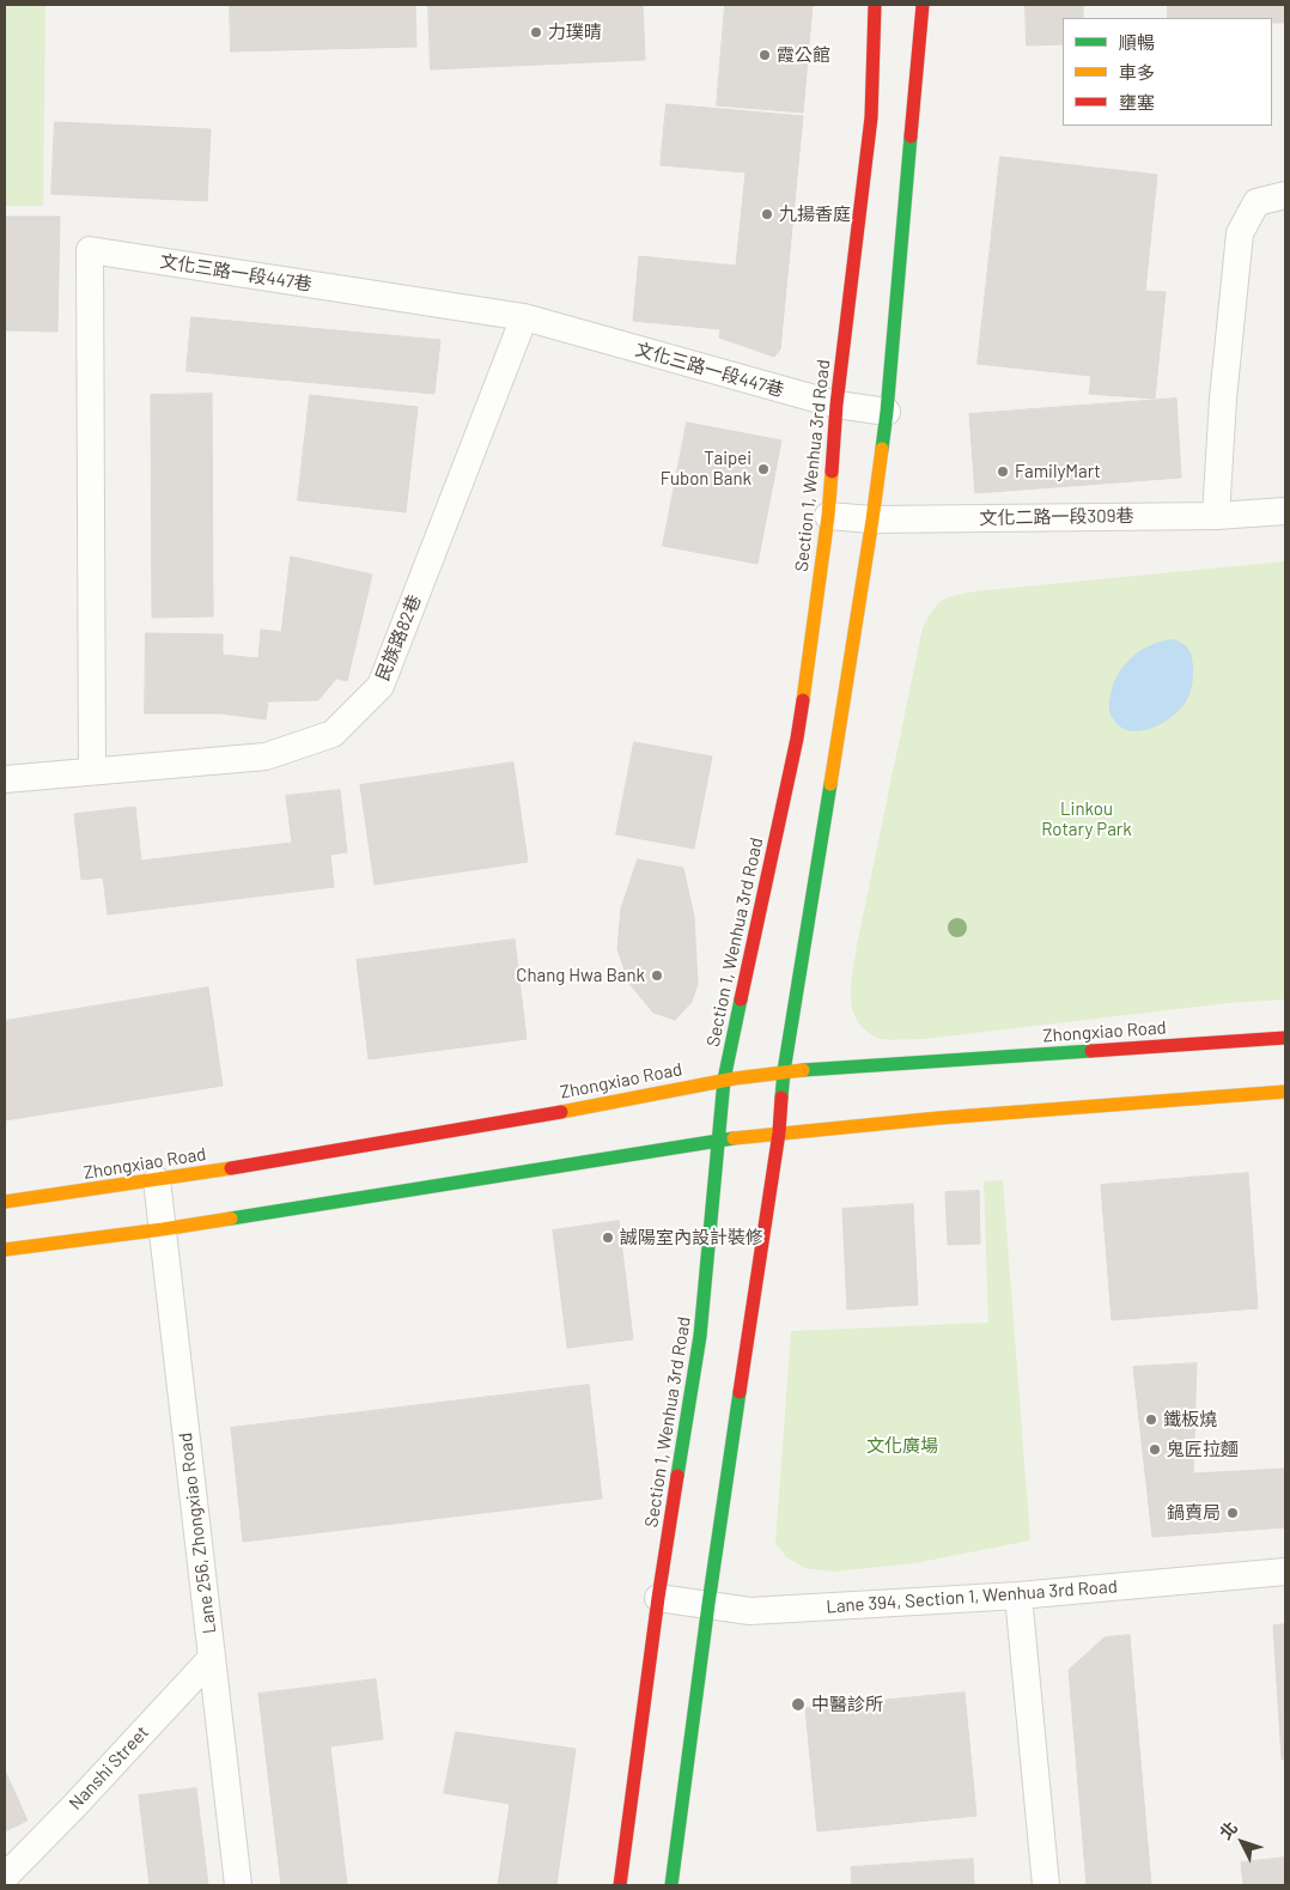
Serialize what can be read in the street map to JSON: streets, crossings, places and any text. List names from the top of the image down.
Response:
{
  "streets": {
    "street": [
      "文化三路一段447巷",
      "Section 1, Wenhua 3rd Road",
      "文化二路一段309巷",
      "民族路82巷",
      "Zhongxiao Road",
      "Lane 256, Zhongxiao Road",
      "Lane 394, Section 1, Wenhua 3rd Road",
      "Nanshi Street"
    ]
  },
  "crossings": [
    ["文化三路一段447巷", "Section 1, Wenhua 3rd Road"],
    ["文化三路一段447巷", "民族路82巷"],
    ["Section 1, Wenhua 3rd Road", "文化二路一段309巷"],
    ["Section 1, Wenhua 3rd Road", "Zhongxiao Road"],
    ["Section 1, Wenhua 3rd Road", "Lane 394, Section 1, Wenhua 3rd Road"],
    ["Zhongxiao Road", "Lane 256, Zhongxiao Road"],
    ["Lane 256, Zhongxiao Road", "Nanshi Street"]
  ],
  "parks": ["Linkou Rotary Park", "文化廣場"],
  "places": [
    "力璞晴",
    "霞公館",
    "九揚香庭",
    "Taipei Fubon Bank",
    "FamilyMart",
    "Chang Hwa Bank",
    "誠陽室內設計裝修",
    "鐵板燒",
    "鬼匠拉麵",
    "鍋賣局",
    "中醫診所"
  ],
  "legend": ["順暢", "車多", "壅塞"],
  "north": "top left"
}
